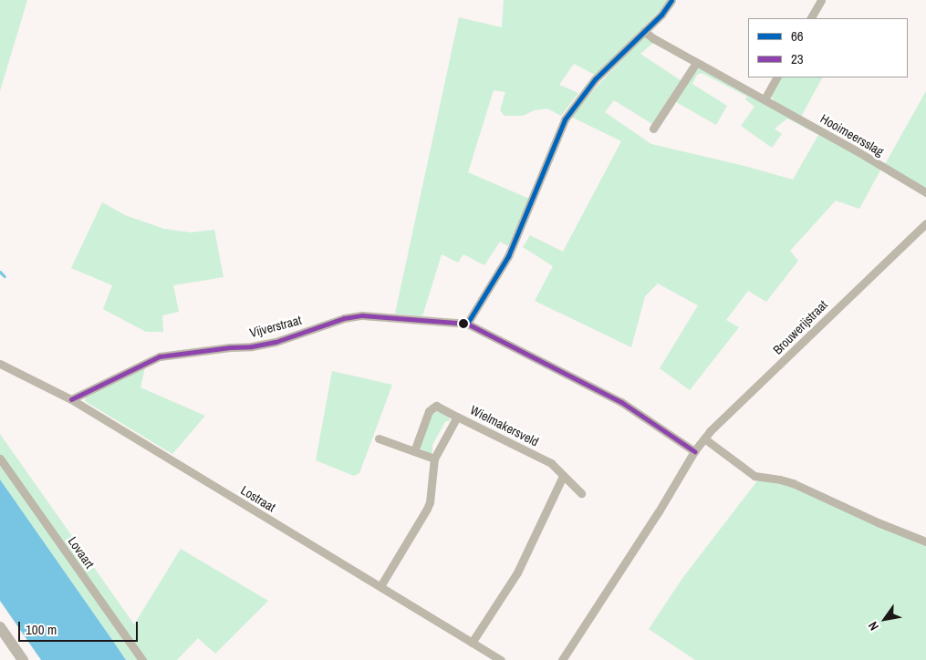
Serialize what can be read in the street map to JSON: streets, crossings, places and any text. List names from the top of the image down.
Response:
{
  "streets": {
    "street": [
      "Hooimeersslag",
      "Vijverstraat",
      "Brouwerijstraat",
      "Wielmakersveld",
      "Lostraat",
      "Lovaart"
    ]
  },
  "crossings": [
    ["Vijverstraat", "Lostraat"],
    ["Wielmakersveld", "Lostraat"]
  ],
  "lines": ["transit line 66", "transit line 23"],
  "legend": ["66", "23"],
  "scale_bar": "100 m",
  "north": "bottom left"
}
